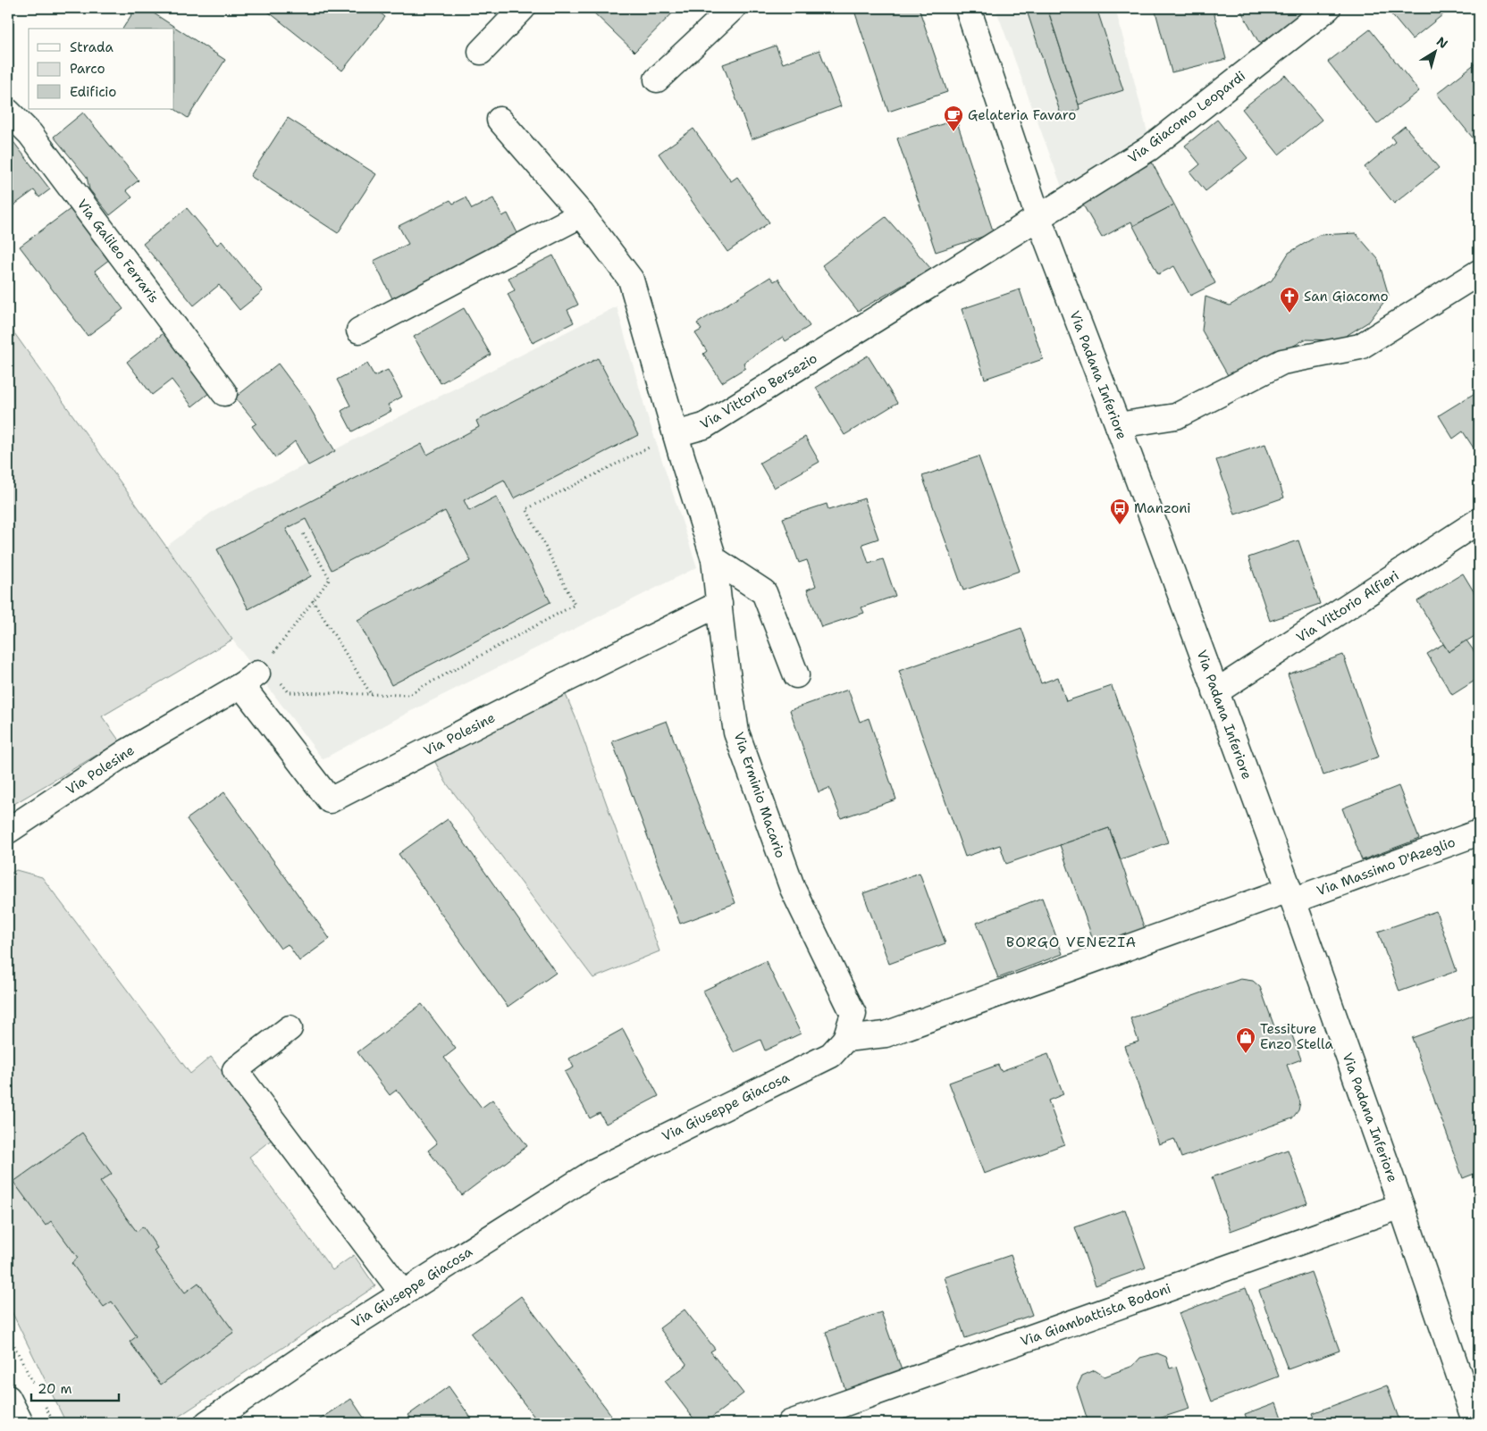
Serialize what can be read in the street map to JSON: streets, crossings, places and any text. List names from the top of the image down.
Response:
{
  "streets": {
    "street": [
      "Via Giacomo Leopardi",
      "Via Galileo Ferraris",
      "Via Padana Inferiore",
      "Via Vittorio Bersezio",
      "Via Vittorio Alfieri",
      "Via Polesine",
      "Via Erminio Macario",
      "Via Massimo D'Azeglio",
      "Via Giuseppe Giacosa",
      "Via Giambattista Bodoni"
    ]
  },
  "crossings": [
    ["Via Giacomo Leopardi", "Via Padana Inferiore"],
    ["Via Giacomo Leopardi", "Via Vittorio Bersezio"],
    ["Via Padana Inferiore", "Via Vittorio Bersezio"],
    ["Via Padana Inferiore", "Via Vittorio Alfieri"],
    ["Via Padana Inferiore", "Via Massimo D'Azeglio"],
    ["Via Padana Inferiore", "Via Giambattista Bodoni"],
    ["Via Vittorio Bersezio", "Via Erminio Macario"],
    ["Via Polesine", "Via Erminio Macario"],
    ["Via Erminio Macario", "Via Giuseppe Giacosa"]
  ],
  "districts": ["BORGO VENEZIA"],
  "places": {
    "cafe": ["Gelateria Favaro"],
    "church": ["San Giacomo"],
    "bus stop": ["Manzoni"],
    "shop": ["Tessiture Enzo Stella"]
  },
  "legend": ["Strada", "Parco", "Edificio"],
  "scale_bar": "20 m",
  "north": "top right"
}
